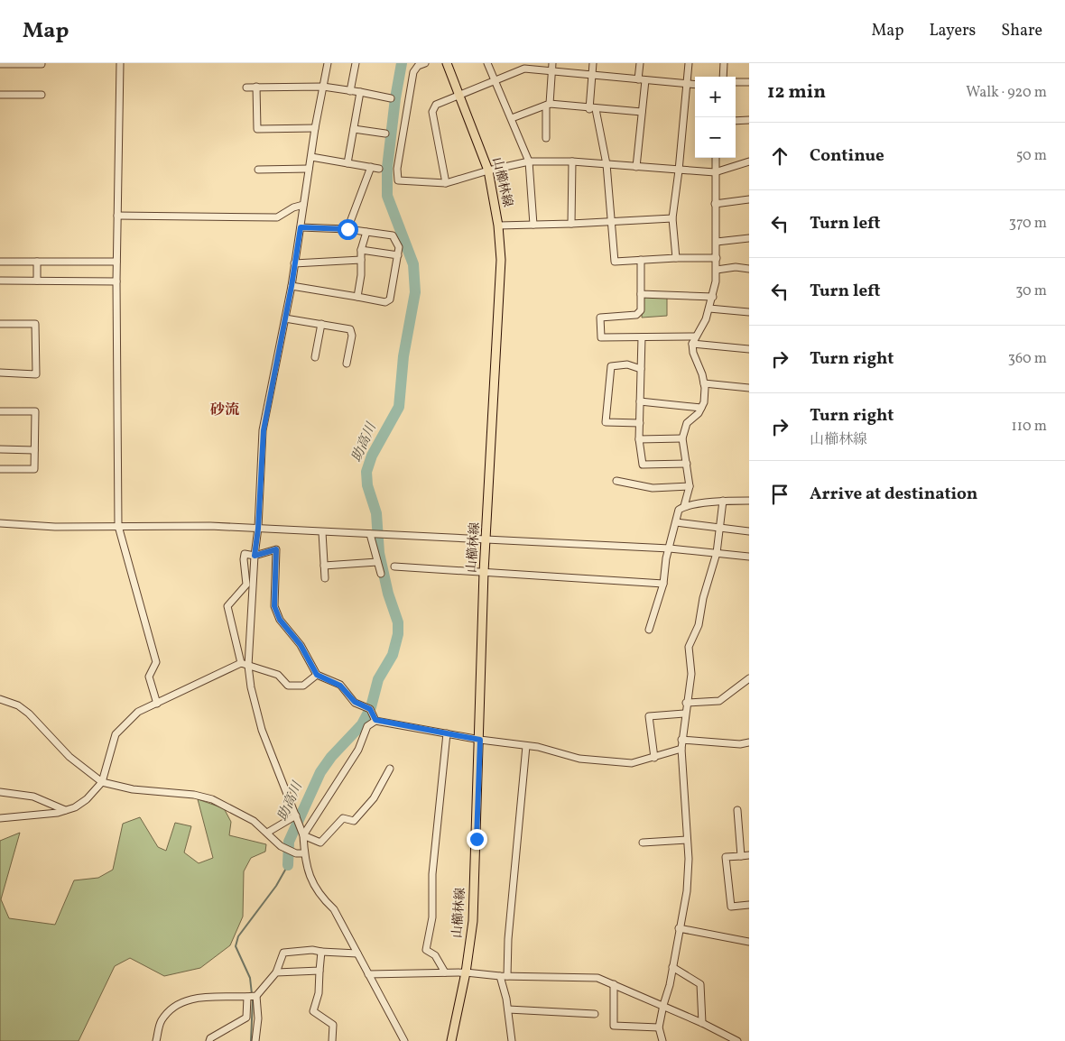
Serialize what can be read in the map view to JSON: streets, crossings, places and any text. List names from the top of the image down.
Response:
{
  "streets": {
    "main road": ["山櫛林線"]
  },
  "districts": ["砂流"],
  "water": ["助高川"],
  "page": {
    "header": "Map",
    "nav": ["Map", "Layers", "Share"],
    "heading": ["12 min", "Walk · 920 m"],
    "map_buttons": ["+", "−"],
    "list": [
      ["Continue", "50 m"],
      ["Turn left", "370 m"],
      ["Turn left", "30 m"],
      ["Turn right", "360 m"],
      ["Turn right", "山櫛林線", "110 m"],
      "Arrive at destination"
    ]
  }
}
